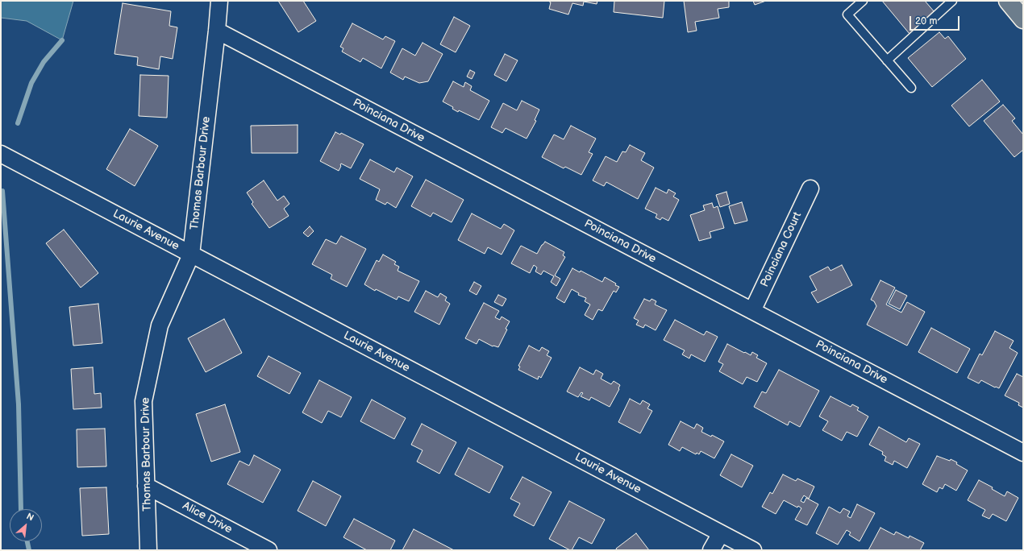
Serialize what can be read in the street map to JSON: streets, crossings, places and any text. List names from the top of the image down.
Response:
{
  "streets": {
    "street": [
      "Poinciana Drive",
      "Thomas Barbour Drive",
      "Laurie Avenue",
      "Poinciana Court",
      "Alice Drive"
    ]
  },
  "crossings": [
    ["Poinciana Drive", "Thomas Barbour Drive"],
    ["Poinciana Drive", "Poinciana Court"],
    ["Thomas Barbour Drive", "Laurie Avenue"],
    ["Thomas Barbour Drive", "Alice Drive"]
  ],
  "scale_bar": "20 m",
  "north": "top right"
}
